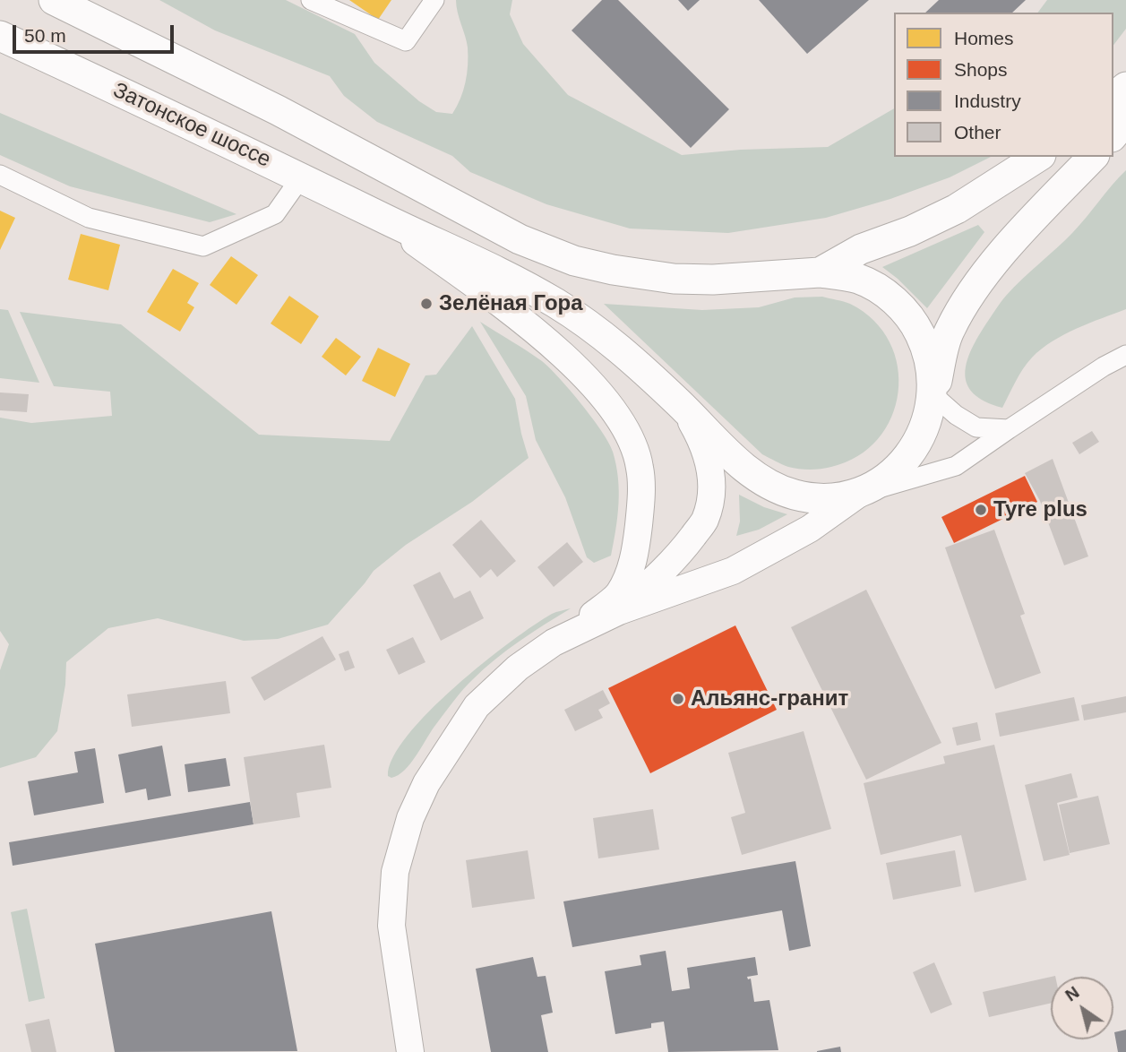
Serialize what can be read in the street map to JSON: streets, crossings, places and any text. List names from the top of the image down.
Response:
{
  "streets": {
    "main road": ["Затонское шоссе"]
  },
  "places": ["Зелёная Гора", "Tyre plus", "Альянс-гранит"],
  "legend": [
    "Homes",
    "Shops",
    "Industry",
    "Other"
  ],
  "scale_bar": "50 m",
  "north": "top left"
}
